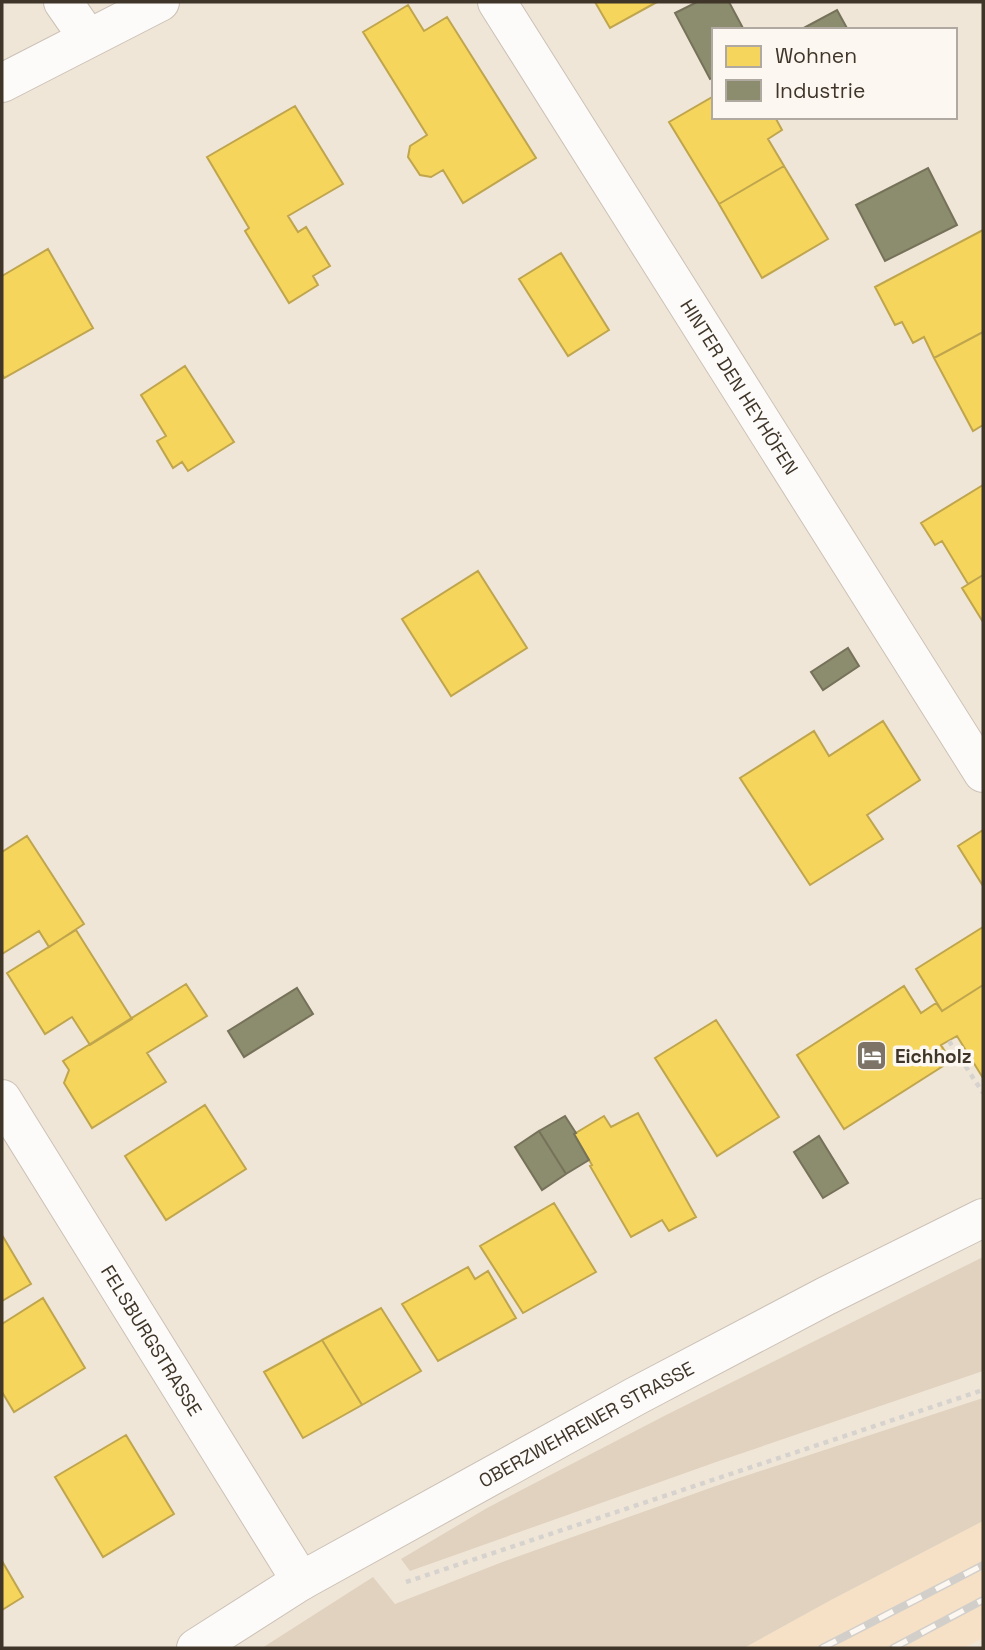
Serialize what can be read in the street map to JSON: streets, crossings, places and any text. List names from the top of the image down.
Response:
{
  "streets": {
    "street": ["HINTER DEN HEYHÖFEN", "FELSBURGSTRASSE", "OBERZWEHRENER STRASSE"]
  },
  "crossings": [
    ["FELSBURGSTRASSE", "OBERZWEHRENER STRASSE"]
  ],
  "places": {
    "hotel": ["Eichholz"]
  },
  "legend": ["Wohnen", "Industrie"]
}
